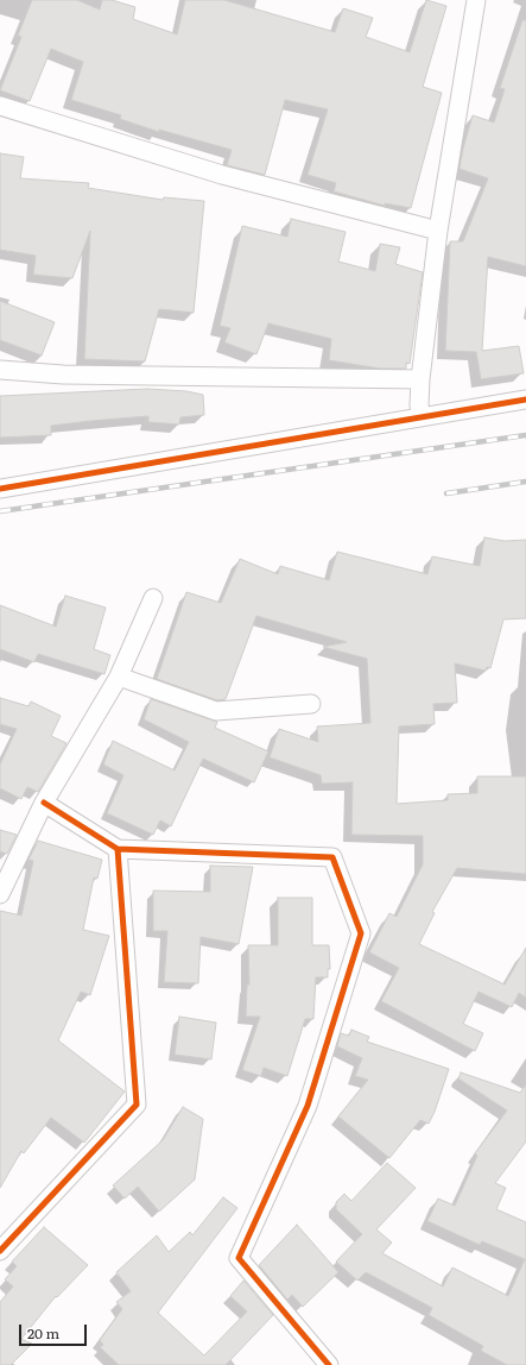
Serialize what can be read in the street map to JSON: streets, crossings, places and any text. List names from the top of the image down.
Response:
{
  "scale_bar": "20 m"
}
